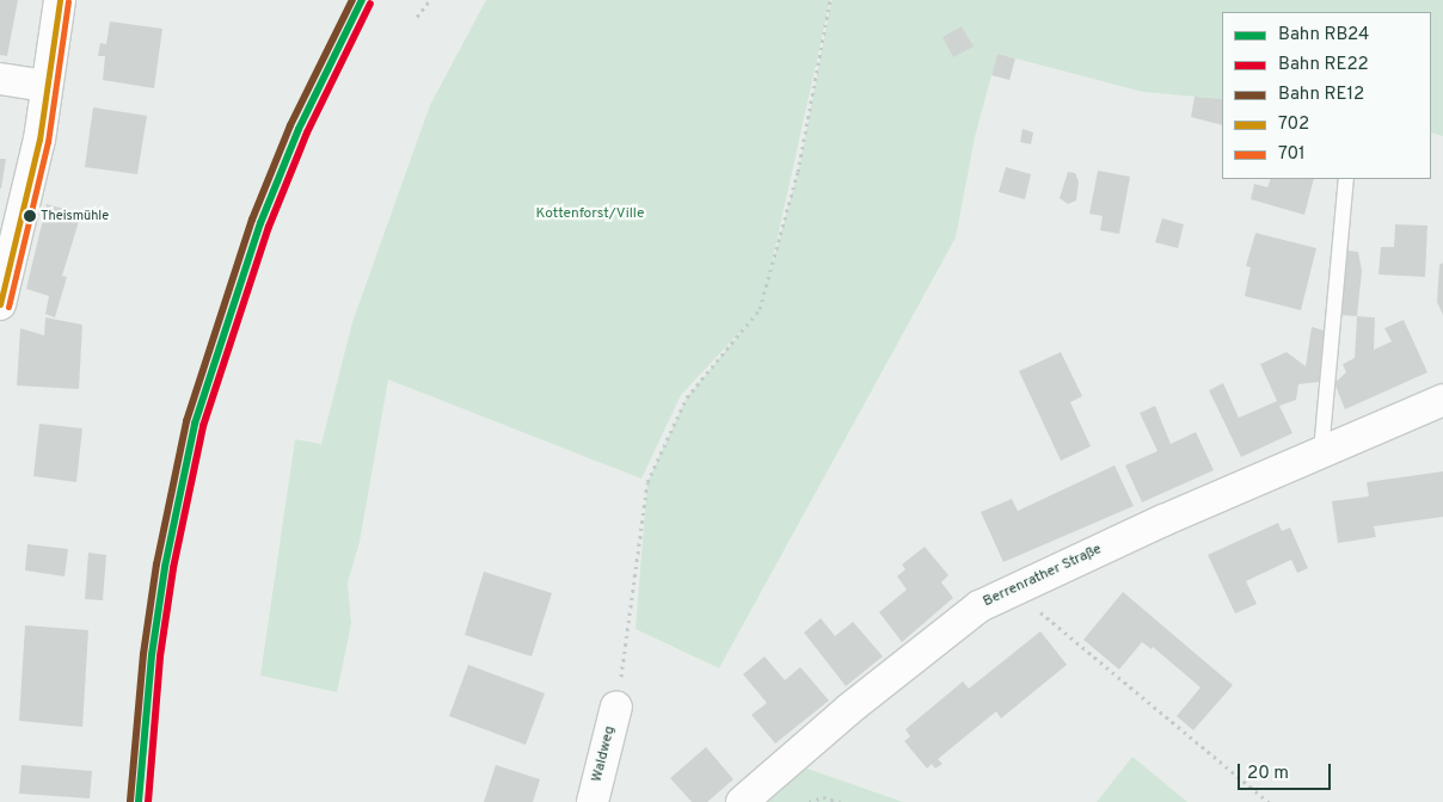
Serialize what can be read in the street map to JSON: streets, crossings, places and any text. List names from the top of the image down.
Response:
{
  "streets": {
    "street": ["Berrenrather Straße", "Waldweg"]
  },
  "parks": ["Kottenforst/Ville"],
  "places": ["Theismühle"],
  "lines": [
    "rail line RB24",
    "rail line RE12",
    "transit line 702",
    "transit line 701",
    "rail line RE22"
  ],
  "legend": [
    "Bahn RB24",
    "Bahn RE22",
    "Bahn RE12",
    "702",
    "701"
  ],
  "scale_bar": "20 m"
}
